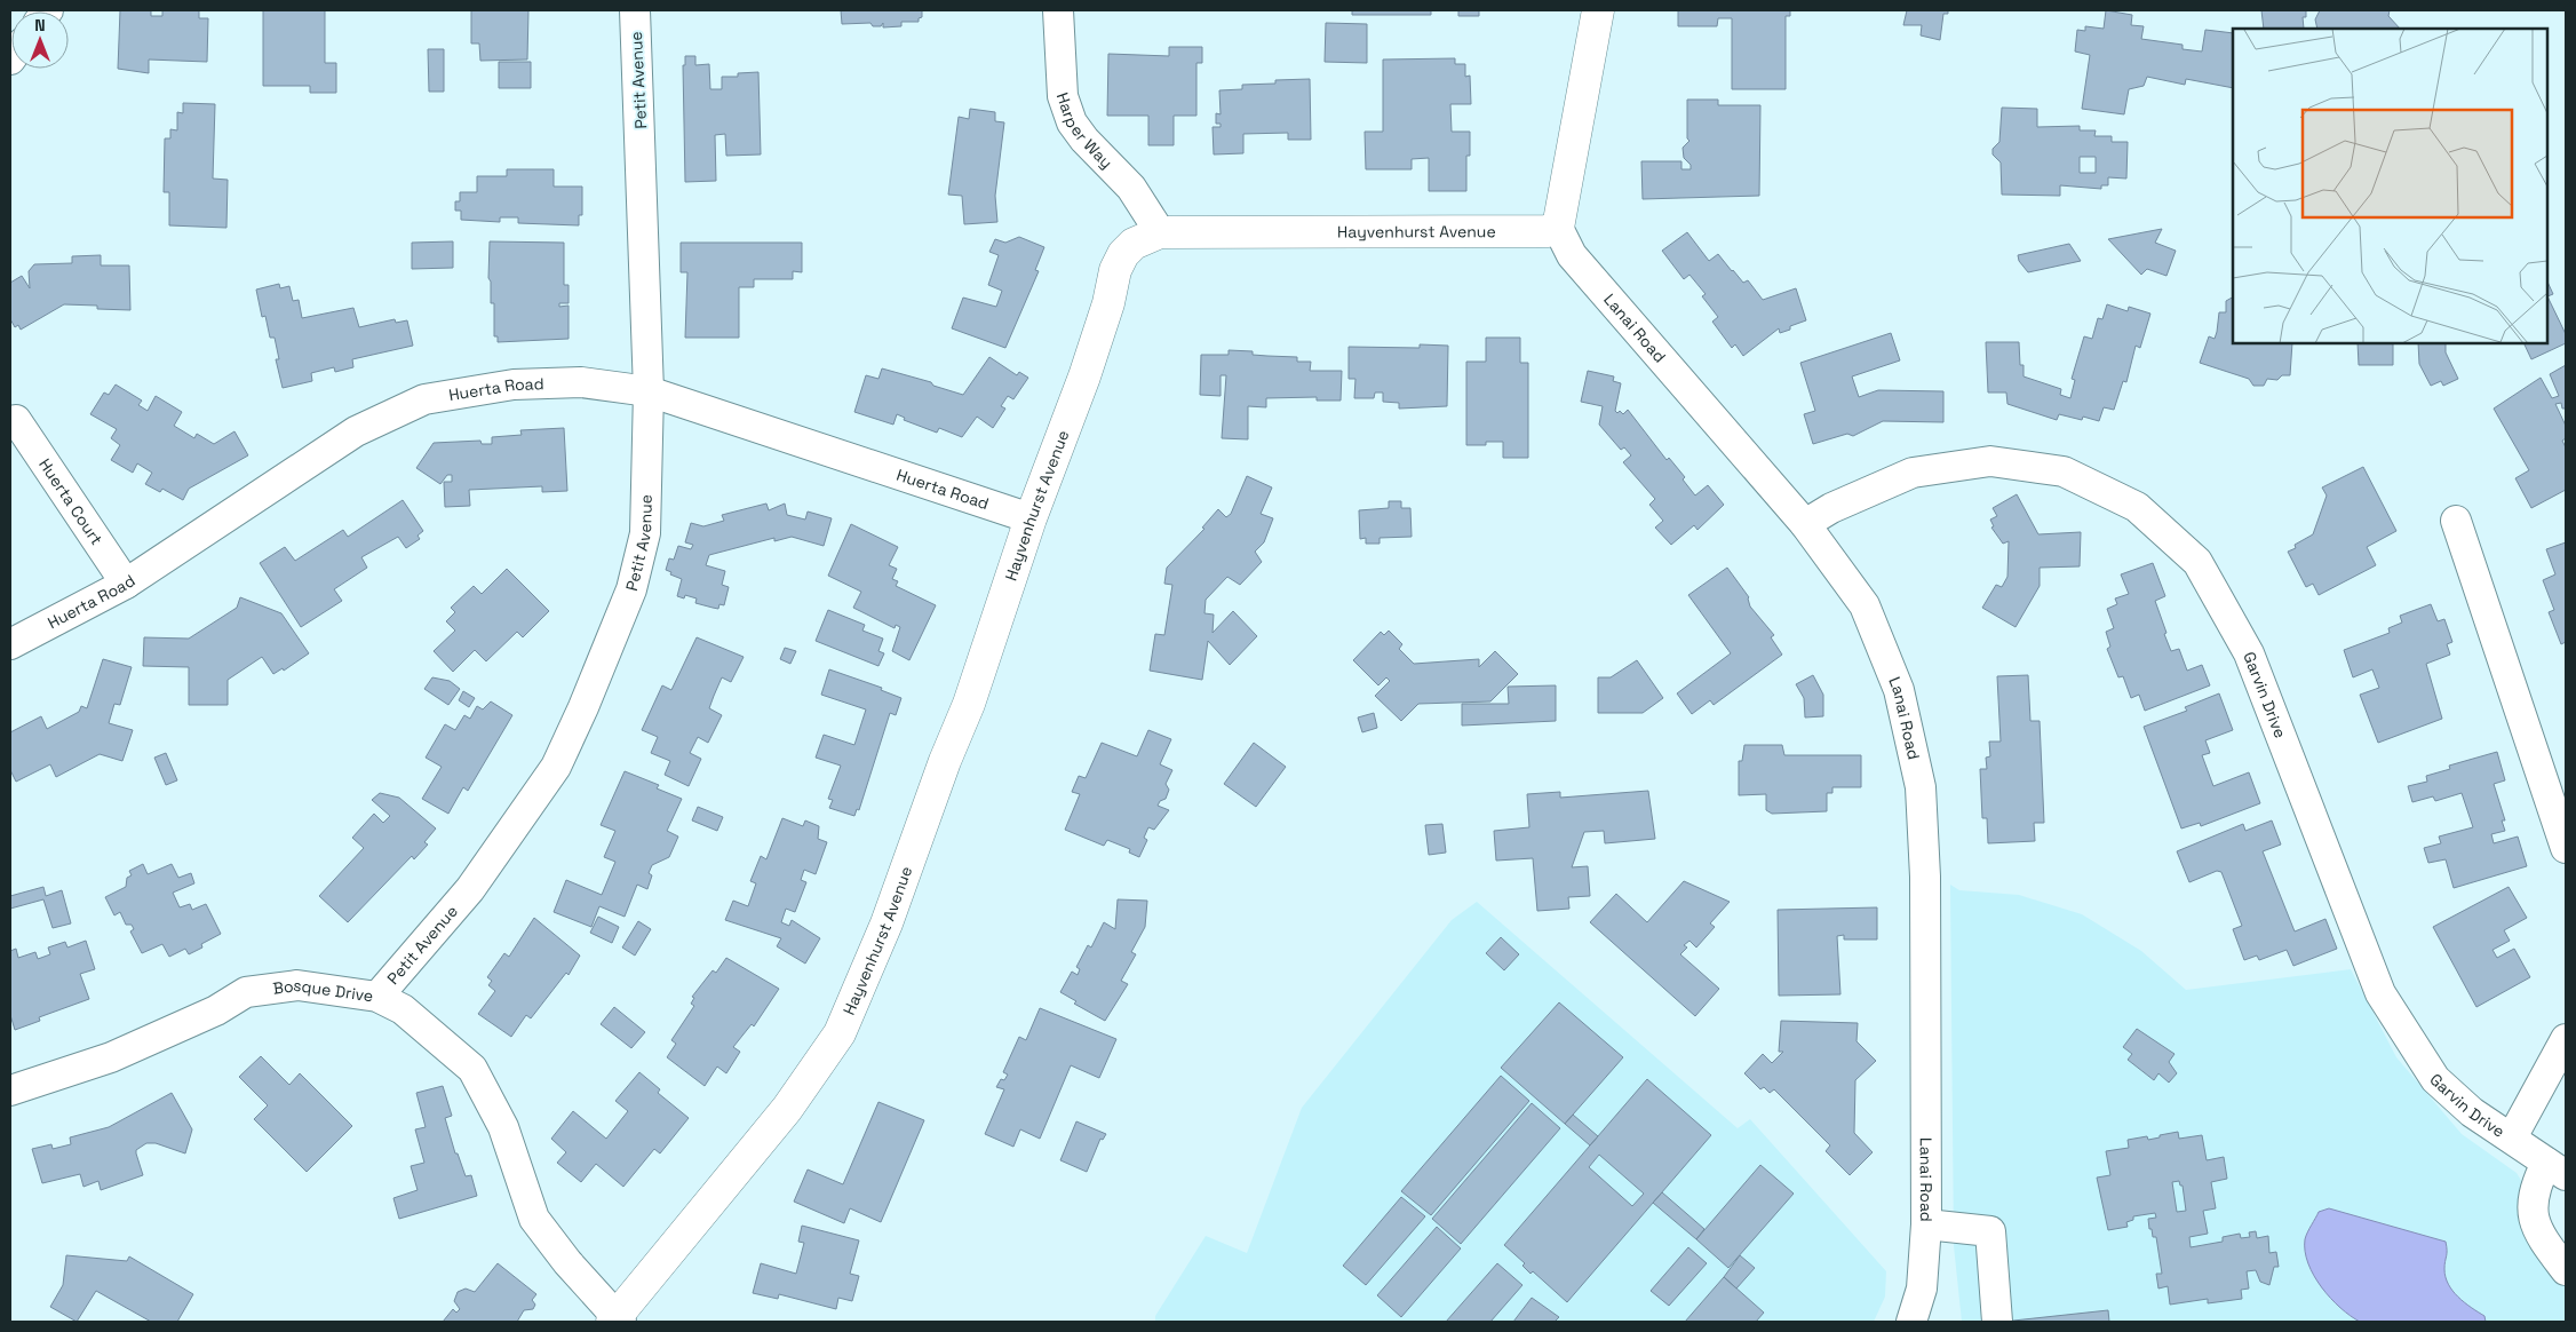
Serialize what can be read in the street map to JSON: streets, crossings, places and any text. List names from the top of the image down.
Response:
{
  "streets": {
    "main road": ["Hayvenhurst Avenue"],
    "street": [
      "Petit Avenue",
      "Harper Way",
      "Lanai Road",
      "Huerta Road",
      "Huerta Court",
      "Garvin Drive",
      "Bosque Drive"
    ]
  },
  "crossings": [
    ["Petit Avenue", "Huerta Road"],
    ["Petit Avenue", "Bosque Drive"],
    ["Harper Way", "Hayvenhurst Avenue"],
    ["Hayvenhurst Avenue", "Lanai Road"],
    ["Hayvenhurst Avenue", "Huerta Road"],
    ["Hayvenhurst Avenue", "Bosque Drive"],
    ["Lanai Road", "Garvin Drive"],
    ["Huerta Road", "Huerta Court"]
  ],
  "north": "top"
}
